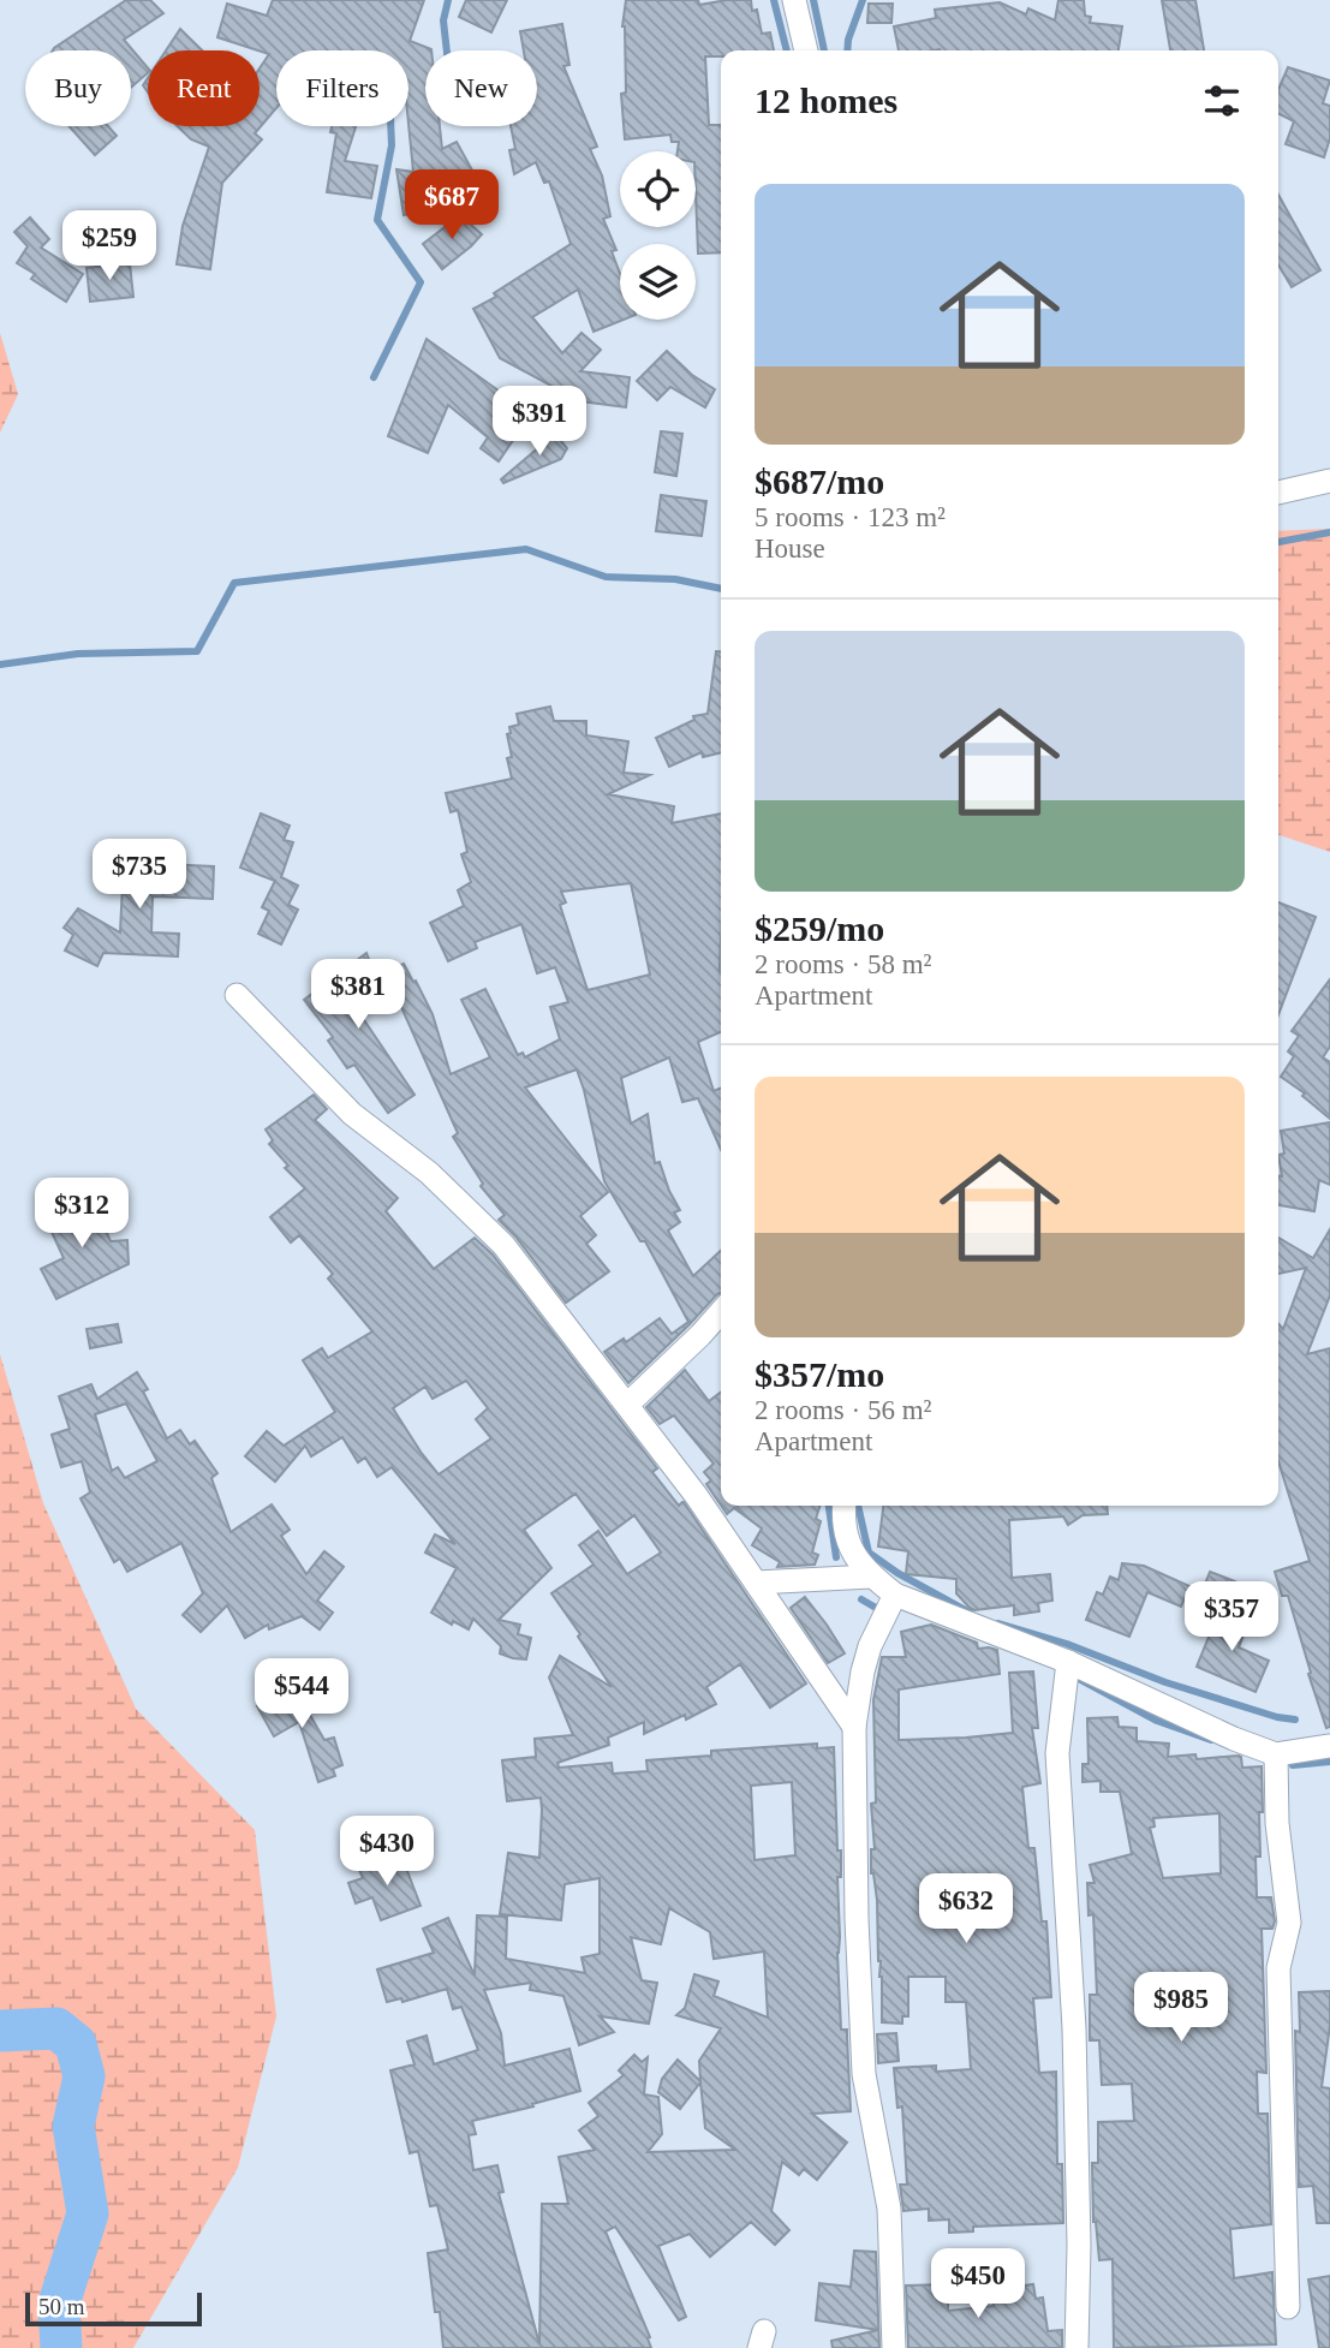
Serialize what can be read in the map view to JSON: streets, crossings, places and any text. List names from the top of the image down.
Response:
{
  "scale_bar": "50 m",
  "page": {
    "chip": [
      "Buy",
      "Rent",
      "Filters",
      "New"
    ],
    "heading": "12 homes",
    "list": [
      {
        "name": "$687/mo",
        "note": "5 rooms · 123 m² · House"
      },
      {
        "name": "$259/mo",
        "note": "2 rooms · 58 m² · Apartment"
      },
      {
        "name": "$357/mo",
        "note": "2 rooms · 56 m² · Apartment"
      }
    ],
    "price": [
      "$687",
      "$259",
      "$391",
      "$735",
      "$381",
      "$312",
      "$357",
      "$544",
      "$430",
      "$632",
      "$985",
      "$450"
    ],
    "scale": "50 m"
  }
}
